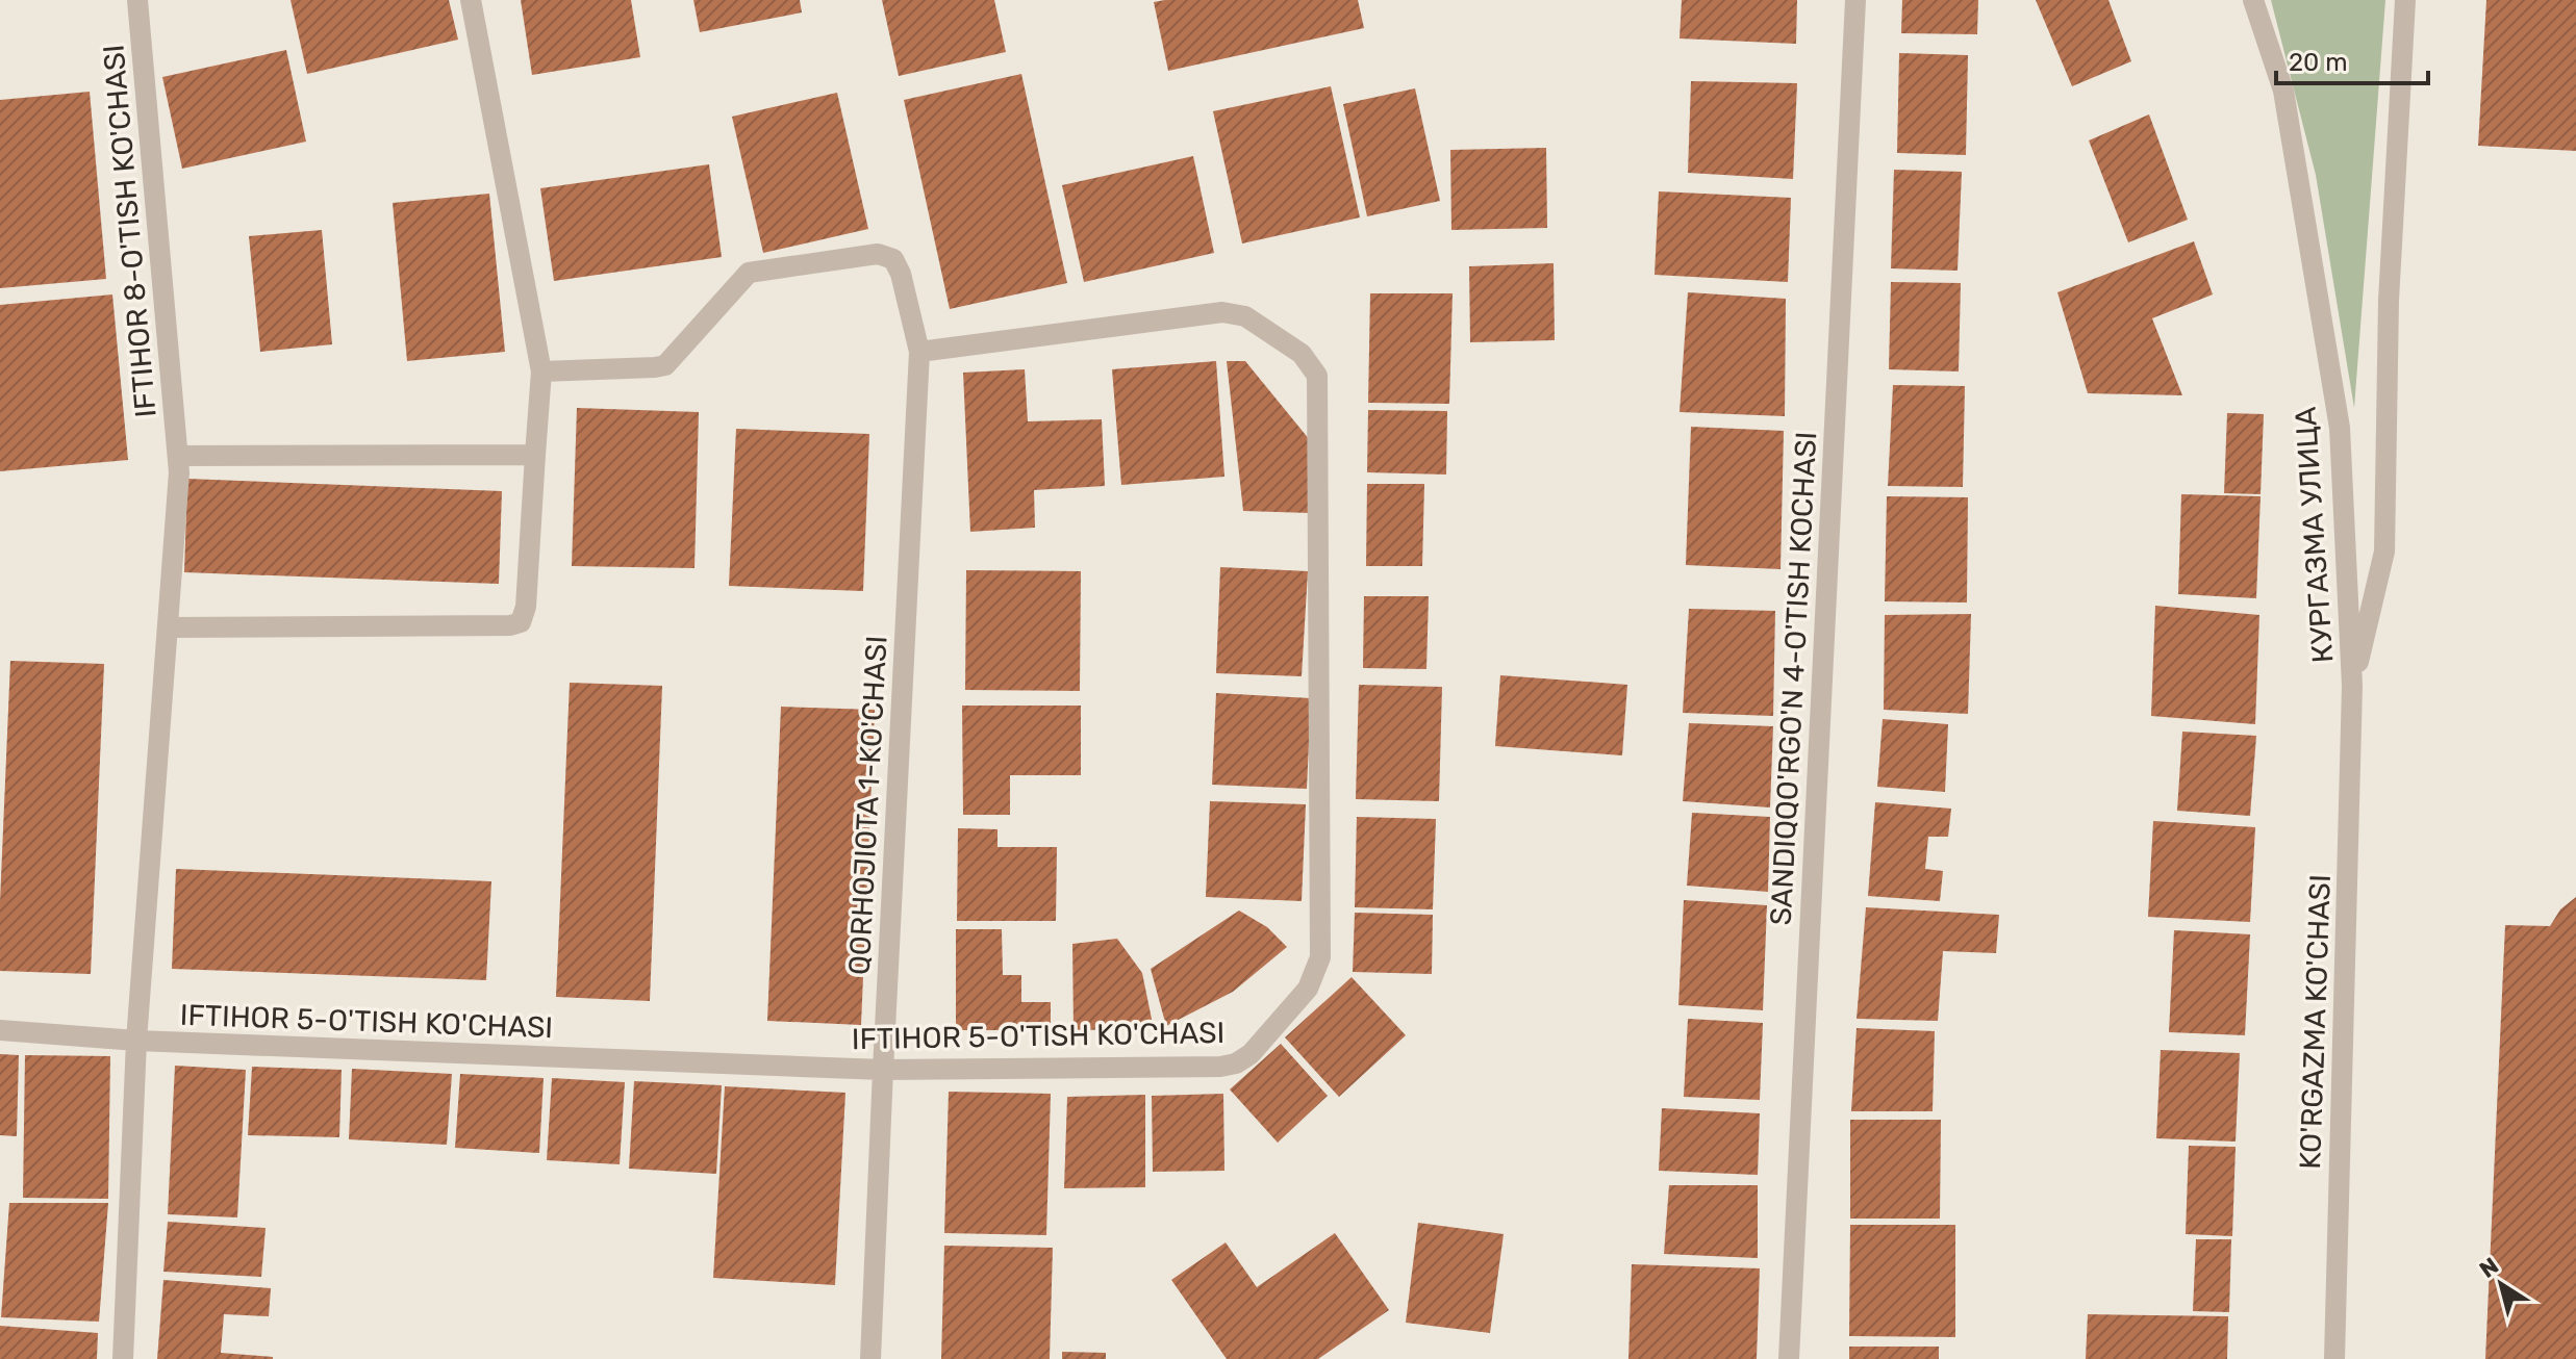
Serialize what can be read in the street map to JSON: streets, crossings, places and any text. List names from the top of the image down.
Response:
{
  "streets": {
    "street": [
      "IFTIHOR 8-O'TISH KO'CHASI",
      "КУРГАЗМА УЛИЦА",
      "SANDIQQO'RGO'N 4-O'TISH KOCHASI",
      "QORHOJIOTA 1-KO'CHASI",
      "IFTIHOR 5-O'TISH KO'CHASI",
      "KO'RGAZMA KO'CHASI"
    ]
  },
  "crossings": [
    ["IFTIHOR 8-O'TISH KO'CHASI", "IFTIHOR 5-O'TISH KO'CHASI"],
    ["КУРГАЗМА УЛИЦА", "KO'RGAZMA KO'CHASI"],
    ["QORHOJIOTA 1-KO'CHASI", "IFTIHOR 5-O'TISH KO'CHASI"]
  ],
  "scale_bar": "20 m",
  "north": "top left"
}
